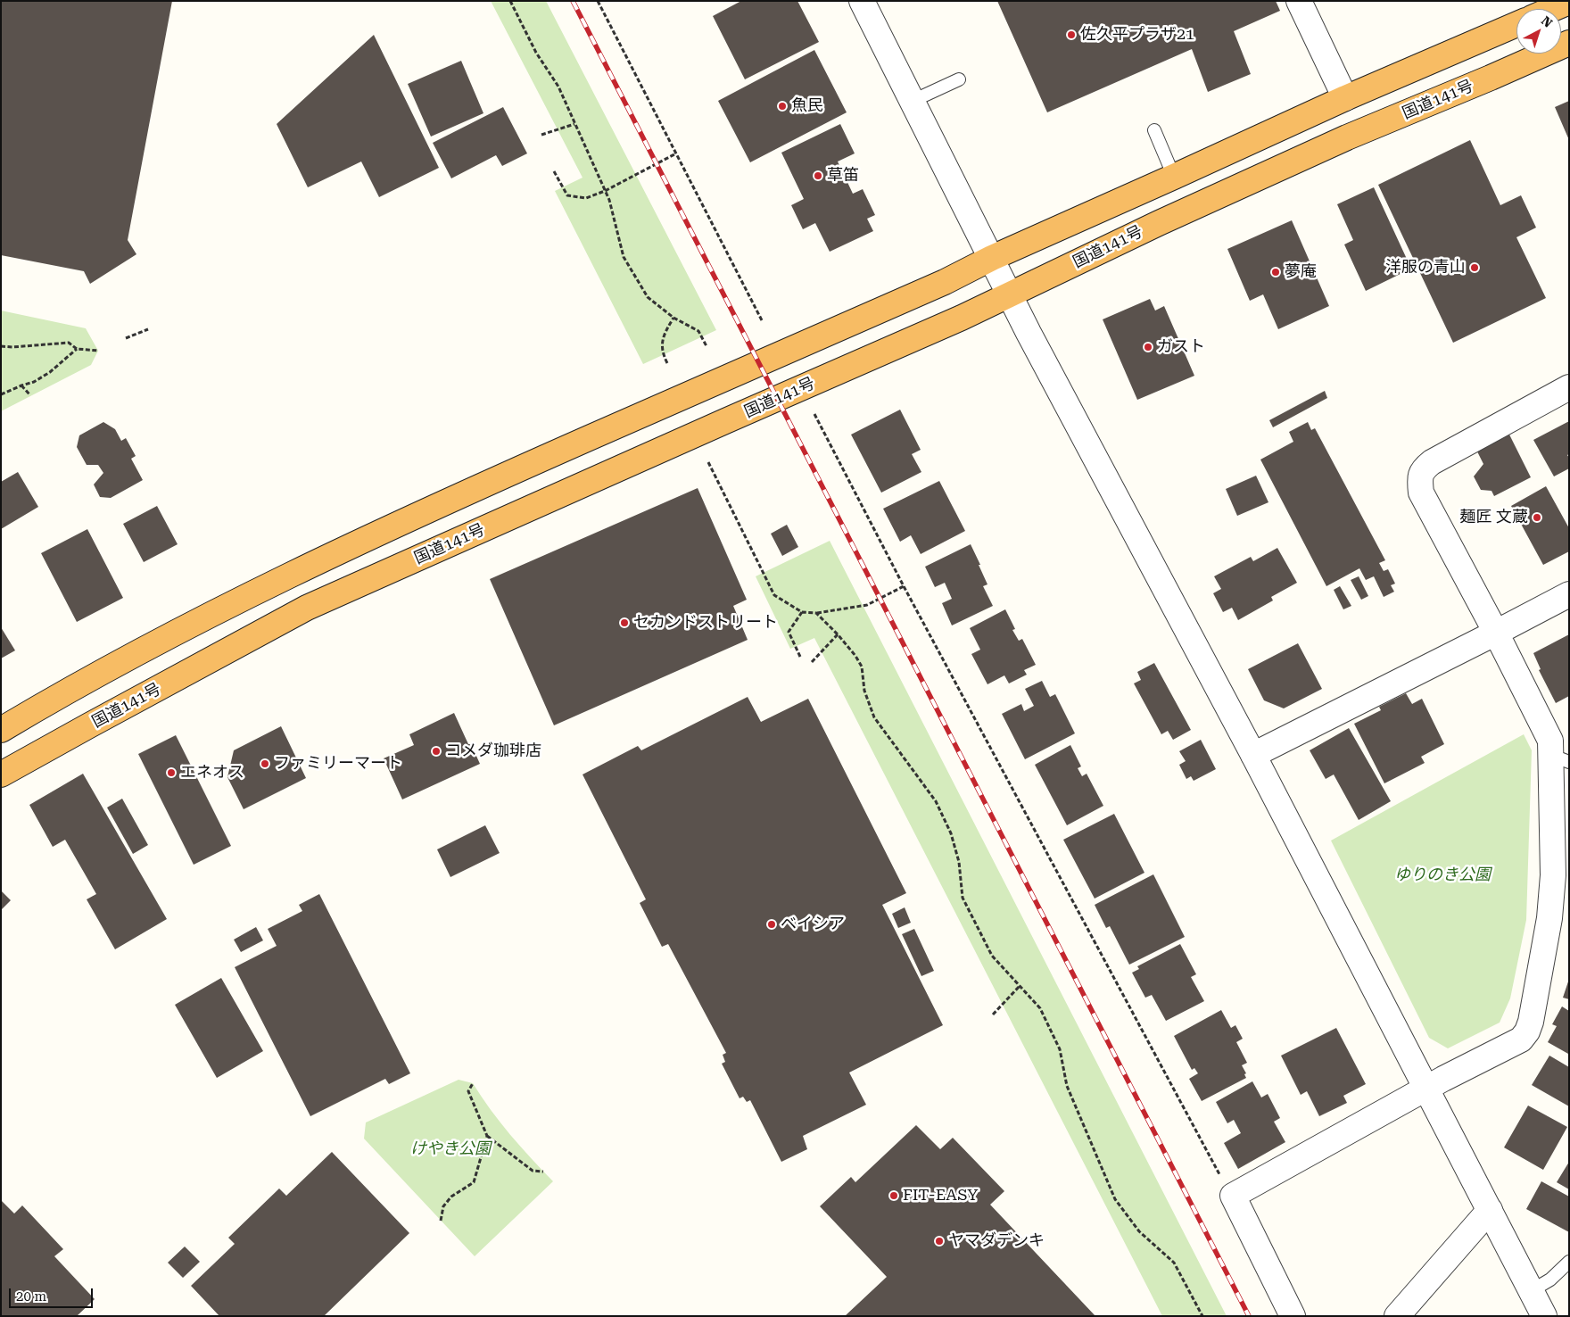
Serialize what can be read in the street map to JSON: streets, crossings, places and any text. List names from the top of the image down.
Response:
{
  "streets": {
    "highway": ["国道141号"]
  },
  "parks": ["ゆりのき公園", "けやき公園"],
  "places": [
    "佐久平プラザ21",
    "魚民",
    "草笛",
    "洋服の青山",
    "夢庵",
    "ガスト",
    "麺匠 文蔵",
    "セカンドストリート",
    "コメダ珈琲店",
    "ファミリーマート",
    "エネオス",
    "ベイシア",
    "FIT-EASY",
    "ヤマダデンキ"
  ],
  "scale_bar": "20 m",
  "north": "top right"
}
